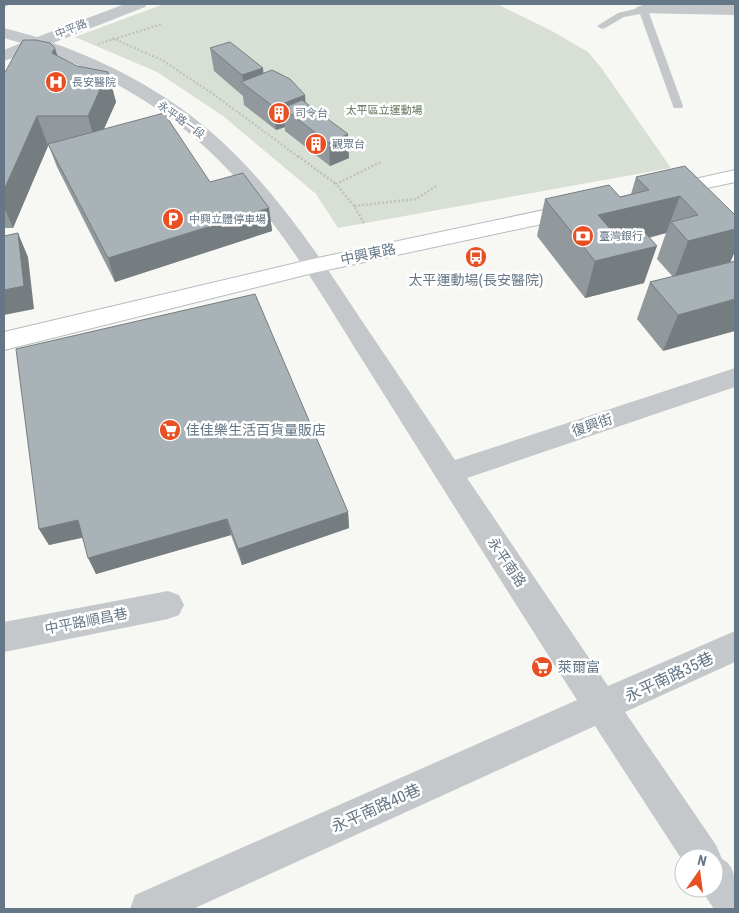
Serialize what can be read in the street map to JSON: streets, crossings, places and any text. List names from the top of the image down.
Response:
{
  "streets": {
    "main road": ["中興東路"],
    "street": [
      "中平路",
      "永平路一段",
      "復興街",
      "永平南路",
      "中平路順昌巷",
      "永平南路35巷",
      "永平南路40巷"
    ]
  },
  "crossings": [
    ["中平路", "永平路一段"],
    ["永平路一段", "中興東路"],
    ["永平路一段", "永平南路"],
    ["中興東路", "永平南路"],
    ["復興街", "永平南路"],
    ["永平南路", "永平南路35巷"],
    ["永平南路", "永平南路40巷"],
    ["永平南路35巷", "永平南路40巷"]
  ],
  "parks": ["太平區立運動場"],
  "places": {
    "hospital": ["長安醫院"],
    "building": ["司令台", "觀眾台"],
    "parking": ["中興立體停車場"],
    "bank": ["臺灣銀行"],
    "bus stop": ["太平運動場(長安醫院)"],
    "supermarket": ["佳佳樂生活百貨量販店", "萊爾富"]
  },
  "north": "top"
}
